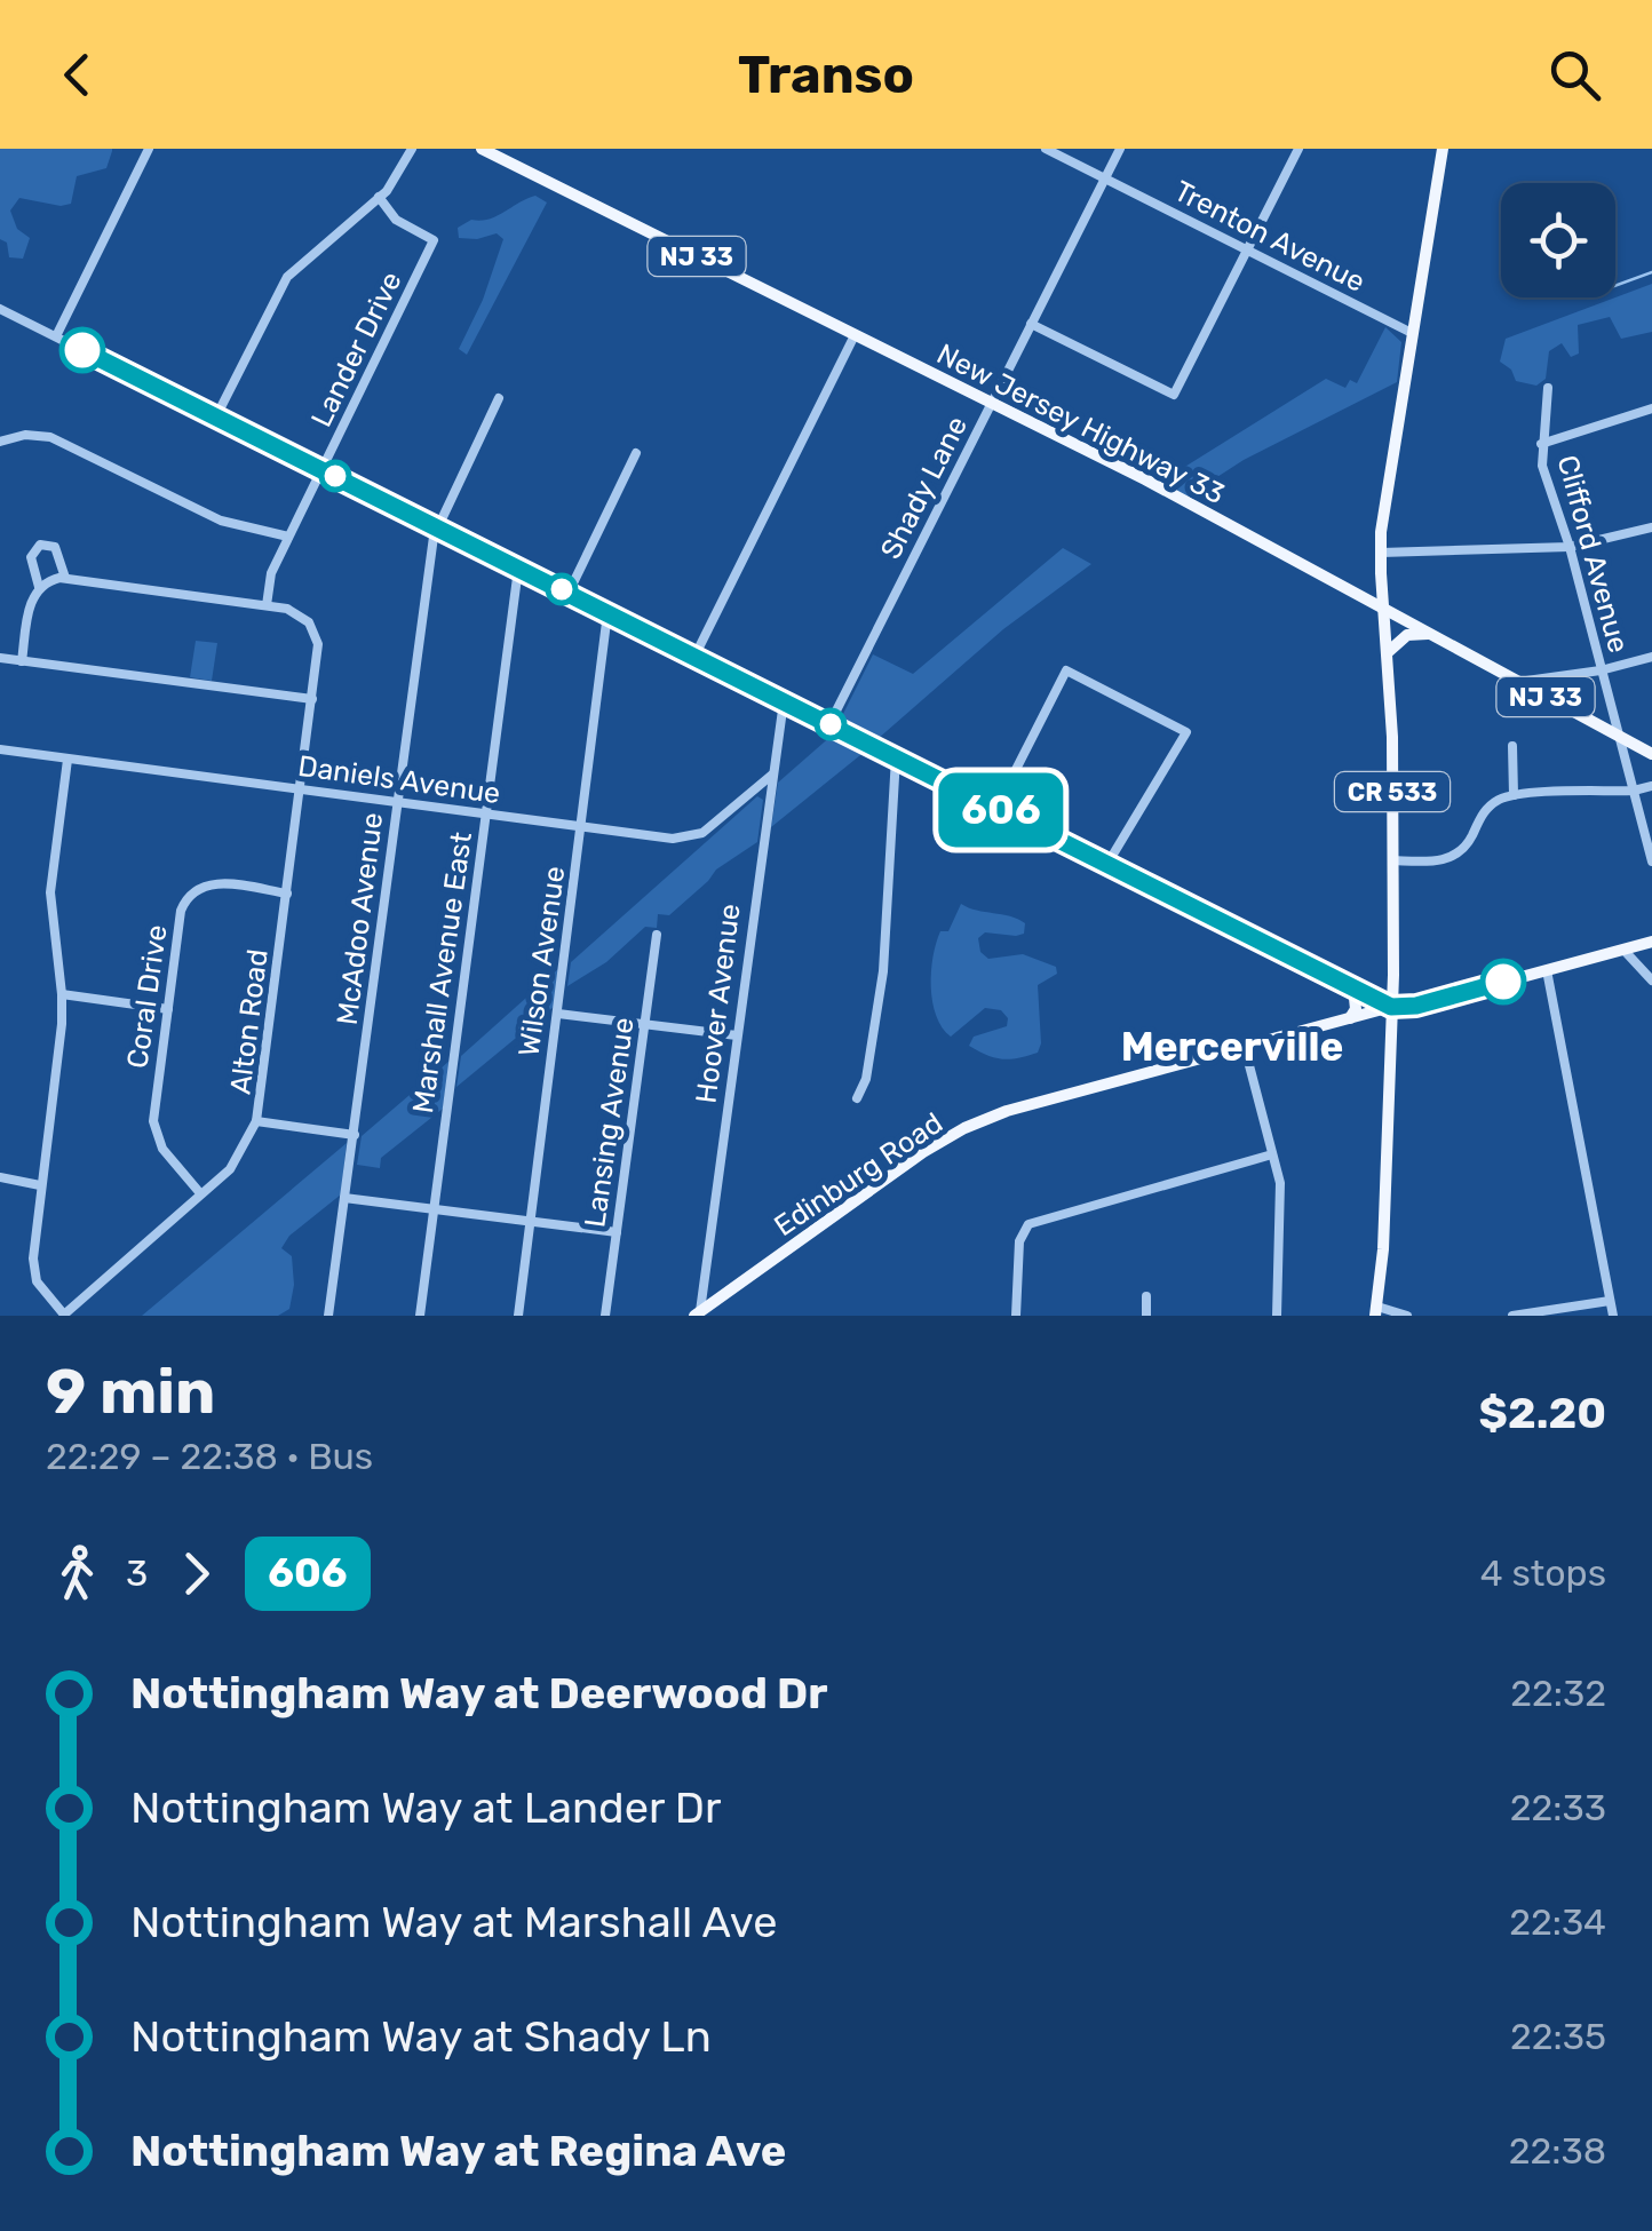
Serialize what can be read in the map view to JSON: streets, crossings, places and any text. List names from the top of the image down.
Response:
{
  "streets": {
    "main road": [
      "NJ 33",
      "New Jersey Highway 33",
      "CR 533",
      "Edinburg Road"
    ],
    "street": [
      "Trenton Avenue",
      "Lander Drive",
      "Shady Lane",
      "Clifford Avenue",
      "Daniels Avenue",
      "McAdoo Avenue",
      "Wilson Avenue",
      "Marshall Avenue East",
      "Coral Drive",
      "Hoover Avenue",
      "Alton Road",
      "Lansing Avenue"
    ]
  },
  "crossings": [
    ["Trenton Avenue", "Shady Lane"],
    ["Trenton Avenue", "CR 533"],
    ["Lander Drive", "Alton Road"],
    ["New Jersey Highway 33", "Shady Lane"],
    ["New Jersey Highway 33", "Clifford Avenue"],
    ["New Jersey Highway 33", "CR 533"],
    ["Daniels Avenue", "McAdoo Avenue"],
    ["Daniels Avenue", "Wilson Avenue"],
    ["Daniels Avenue", "Marshall Avenue East"],
    ["Daniels Avenue", "Hoover Avenue"],
    ["Daniels Avenue", "Alton Road"],
    ["CR 533", "Edinburg Road"],
    ["Coral Drive", "Alton Road"],
    ["Hoover Avenue", "Edinburg Road"]
  ],
  "districts": ["Mercerville"],
  "lines": ["bus line 606"],
  "page": {
    "header": "Transo",
    "on_map": "606",
    "heading": ["9 min", "22:29 – 22:38 · Bus", "$2.20"],
    "legs": ["3", "606", "4 stops"],
    "list": [
      {
        "name": "Nottingham Way at Deerwood Dr",
        "value": "22:32"
      },
      {
        "name": "Nottingham Way at Lander Dr",
        "value": "22:33"
      },
      {
        "name": "Nottingham Way at Marshall Ave",
        "value": "22:34"
      },
      {
        "name": "Nottingham Way at Shady Ln",
        "value": "22:35"
      },
      {
        "name": "Nottingham Way at Regina Ave",
        "value": "22:38"
      }
    ]
  }
}
